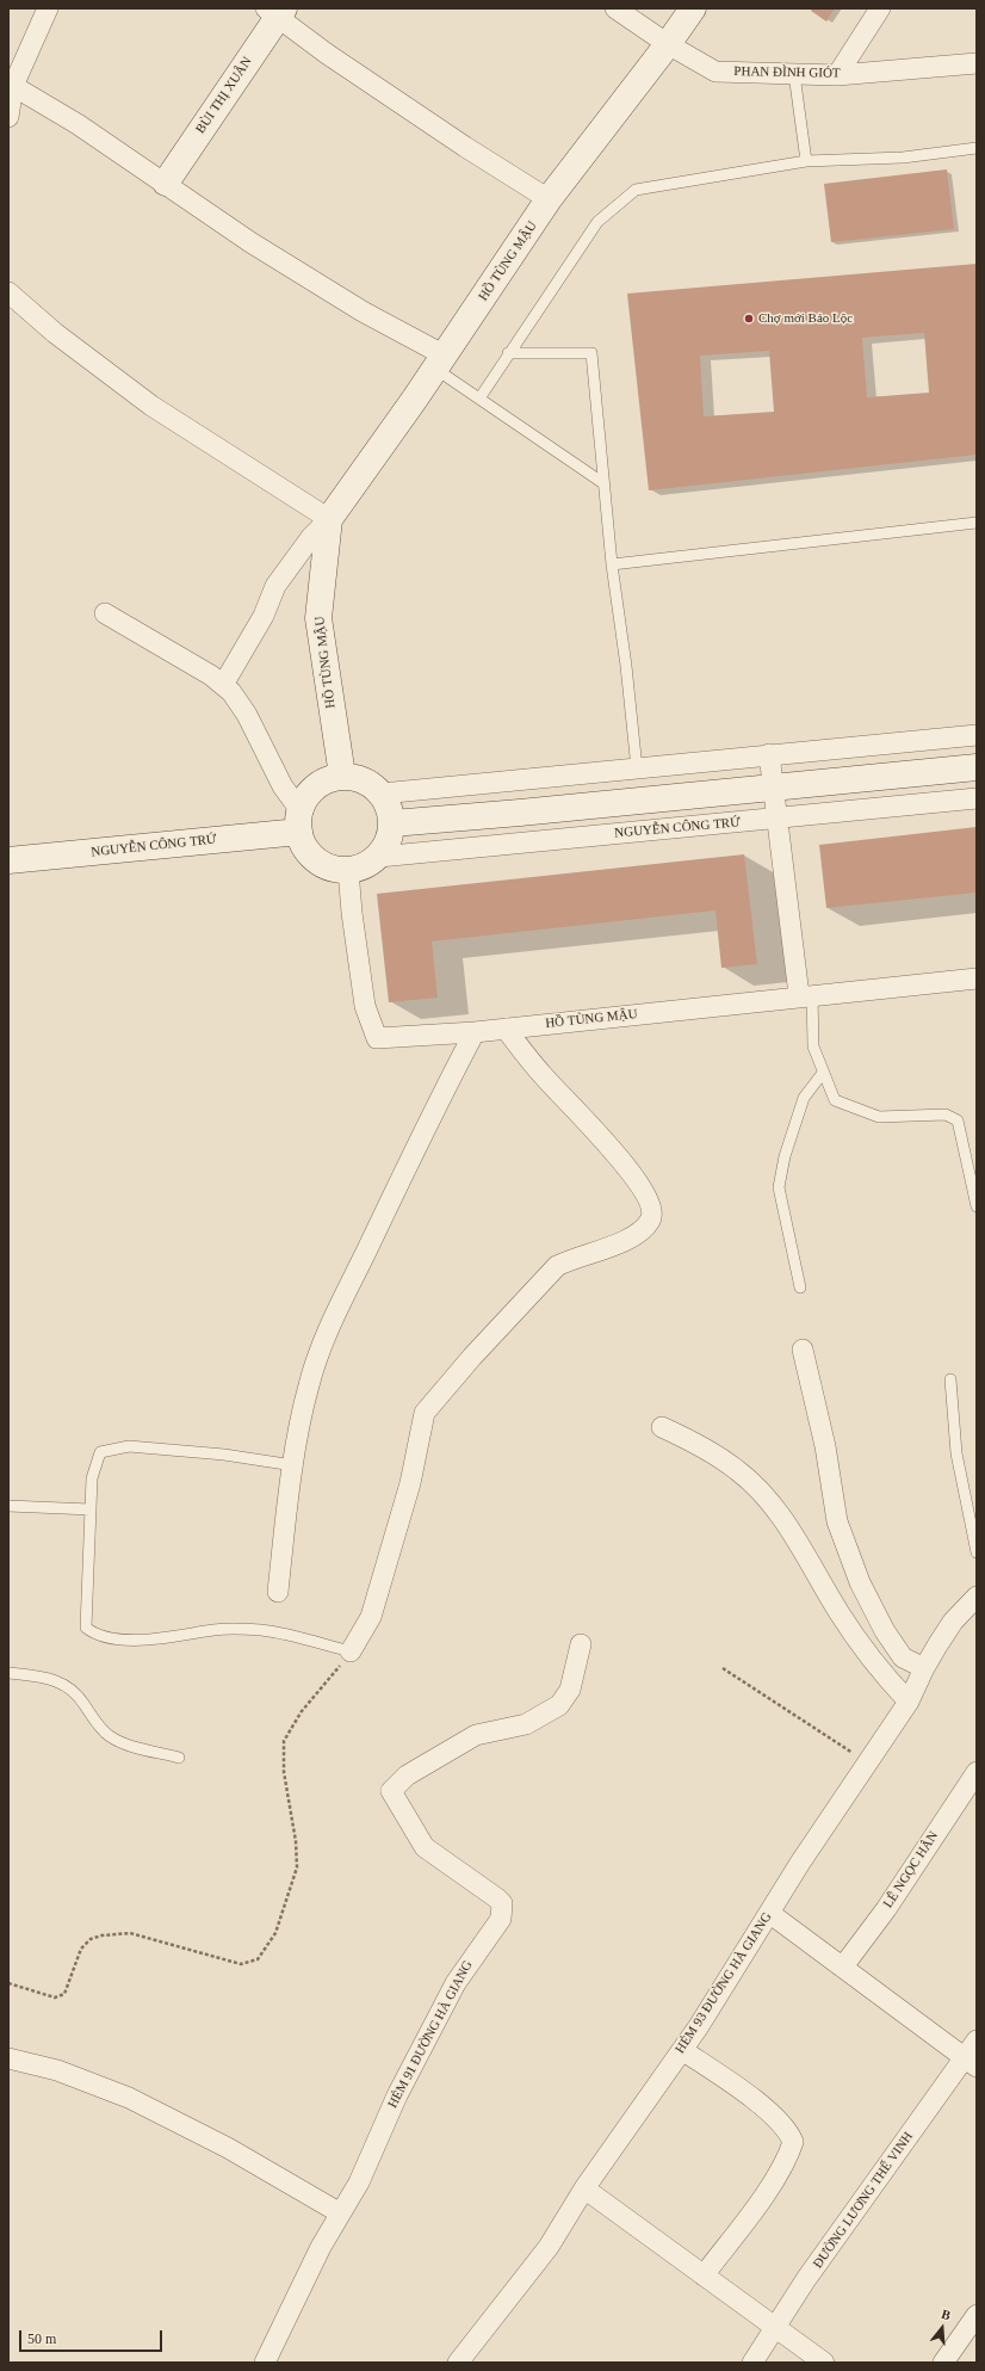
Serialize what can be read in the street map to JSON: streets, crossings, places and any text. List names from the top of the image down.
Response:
{
  "streets": {
    "street": [
      "PHAN ĐÌNH GIÓT",
      "BÙI THỊ XUÂN",
      "HỒ TÙNG MẬU",
      "NGUYỄN CÔNG TRỨ",
      "LÊ NGỌC HÂN",
      "HẺM 93 ĐƯỜNG HÀ GIANG",
      "HẺM 91 ĐƯỜNG HÀ GIANG",
      "ĐƯỜNG LƯƠNG THẾ VINH"
    ]
  },
  "crossings": [
    ["PHAN ĐÌNH GIÓT", "HỒ TÙNG MẬU"],
    ["HỒ TÙNG MẬU", "NGUYỄN CÔNG TRỨ"]
  ],
  "places": ["Chợ mới Bảo Lộc"],
  "scale_bar": "50 m",
  "north": "top"
}
